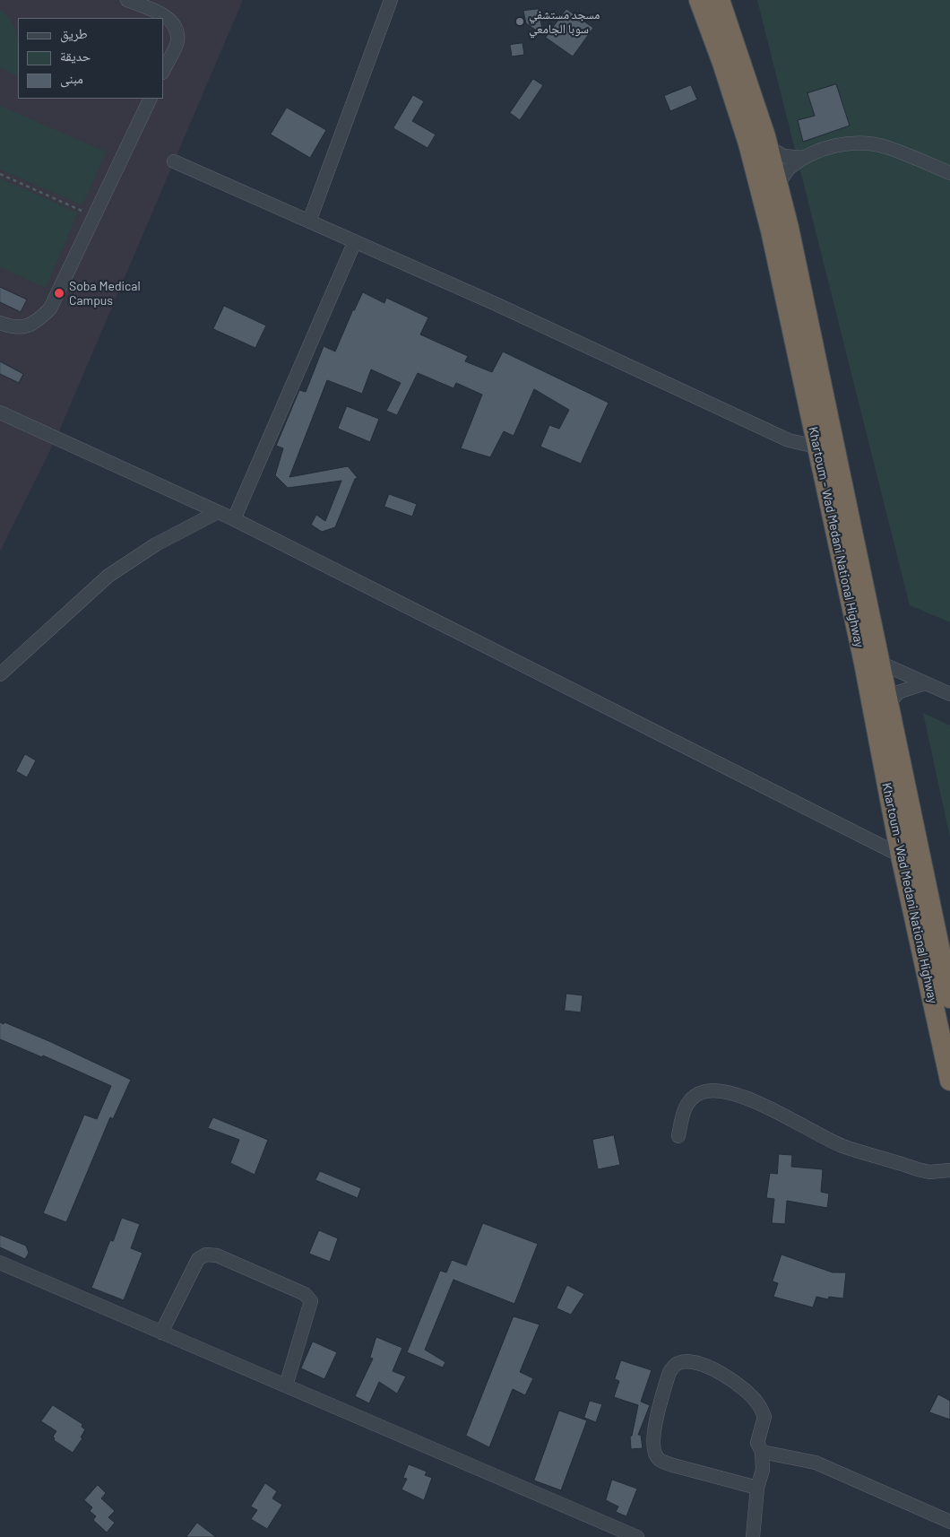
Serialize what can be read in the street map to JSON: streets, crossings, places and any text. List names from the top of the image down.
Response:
{
  "streets": {
    "highway": ["Khartoum - Wad Medani National Highway"]
  },
  "places": ["مسجد مستشفي سوبا الجامعي", "Soba Medical Campus"],
  "legend": ["طريق", "حديقة", "مبنى"]
}
